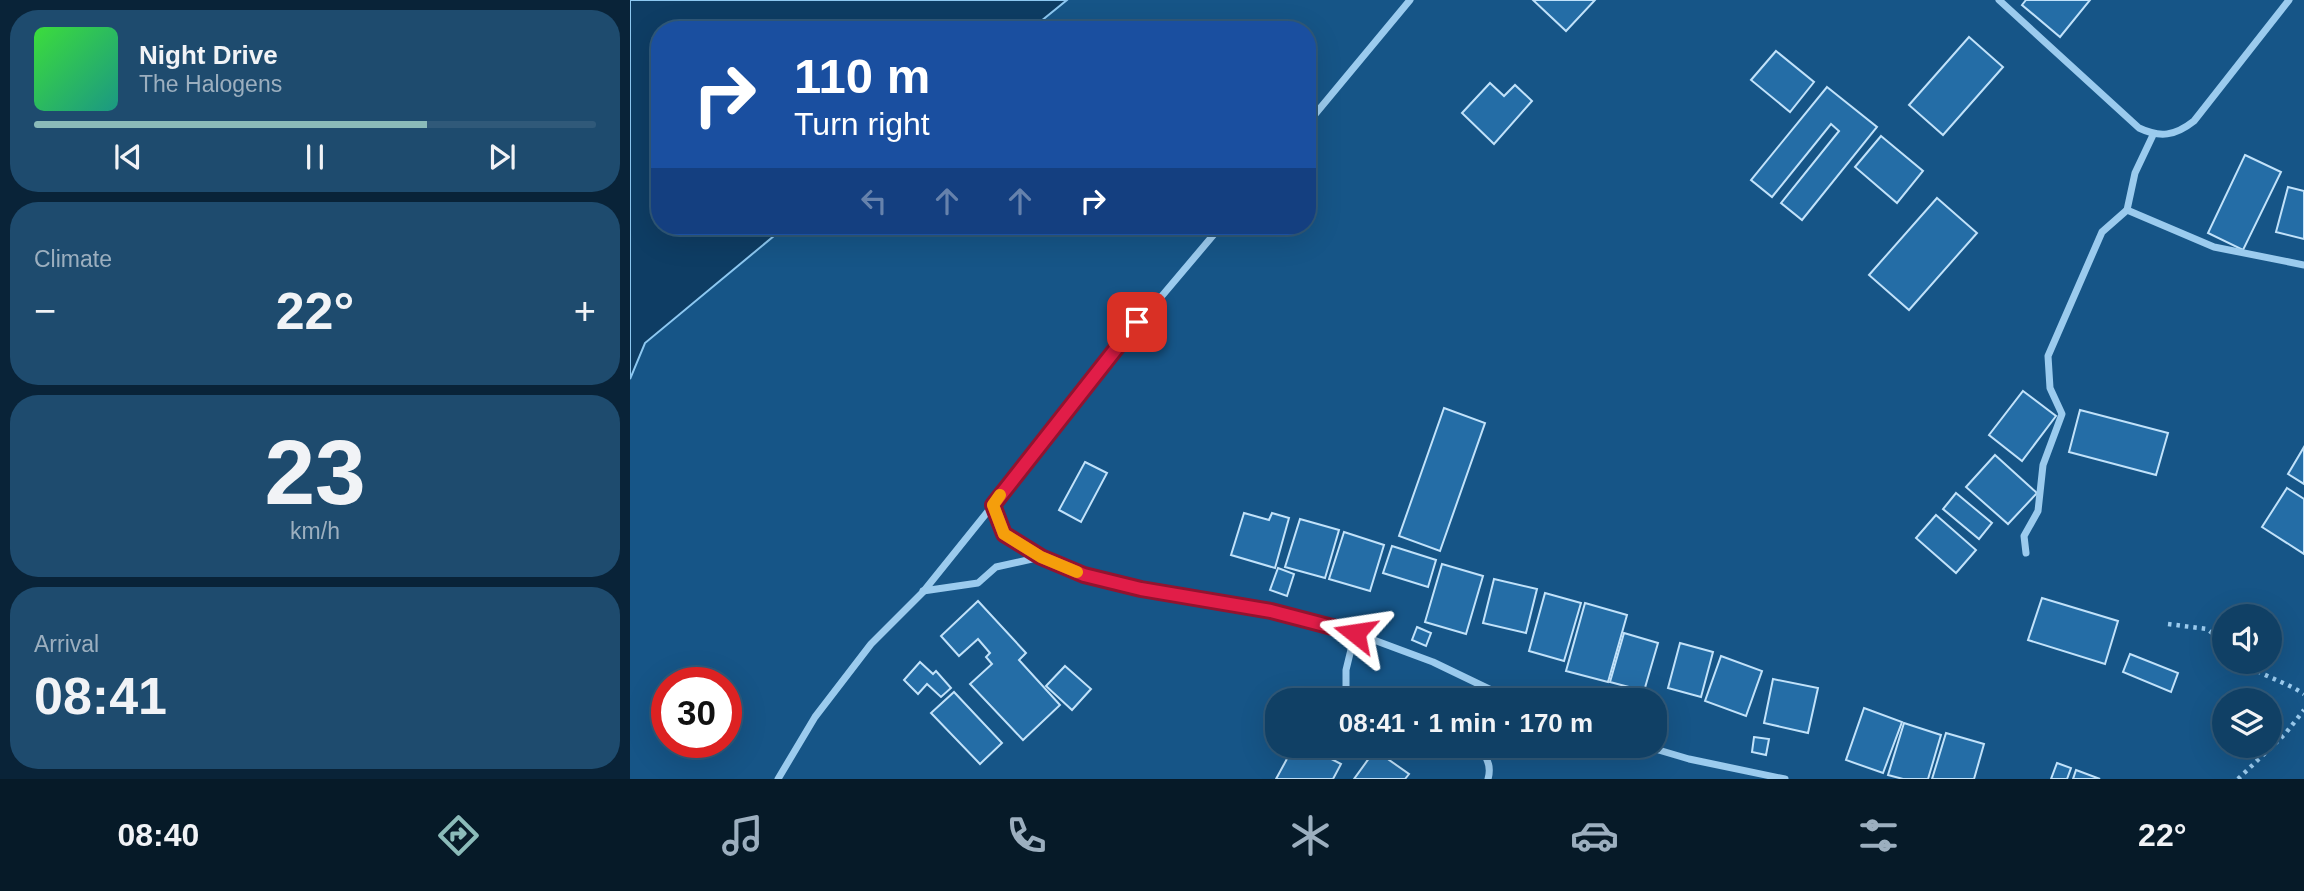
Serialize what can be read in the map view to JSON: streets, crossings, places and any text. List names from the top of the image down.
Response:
{
  "page": {
    "turn": ["110 m", "Turn right"],
    "song": ["Night Drive", "The Halogens"],
    "tile": [
      "Climate",
      ["23", "km/h"],
      ["Arrival", "08:41"]
    ],
    "heat": ["−", "22°", "+"],
    "limit": "30",
    "trip": "08:41 · 1 min · 170 m",
    "tabs": ["08:40", "22°"]
  }
}
